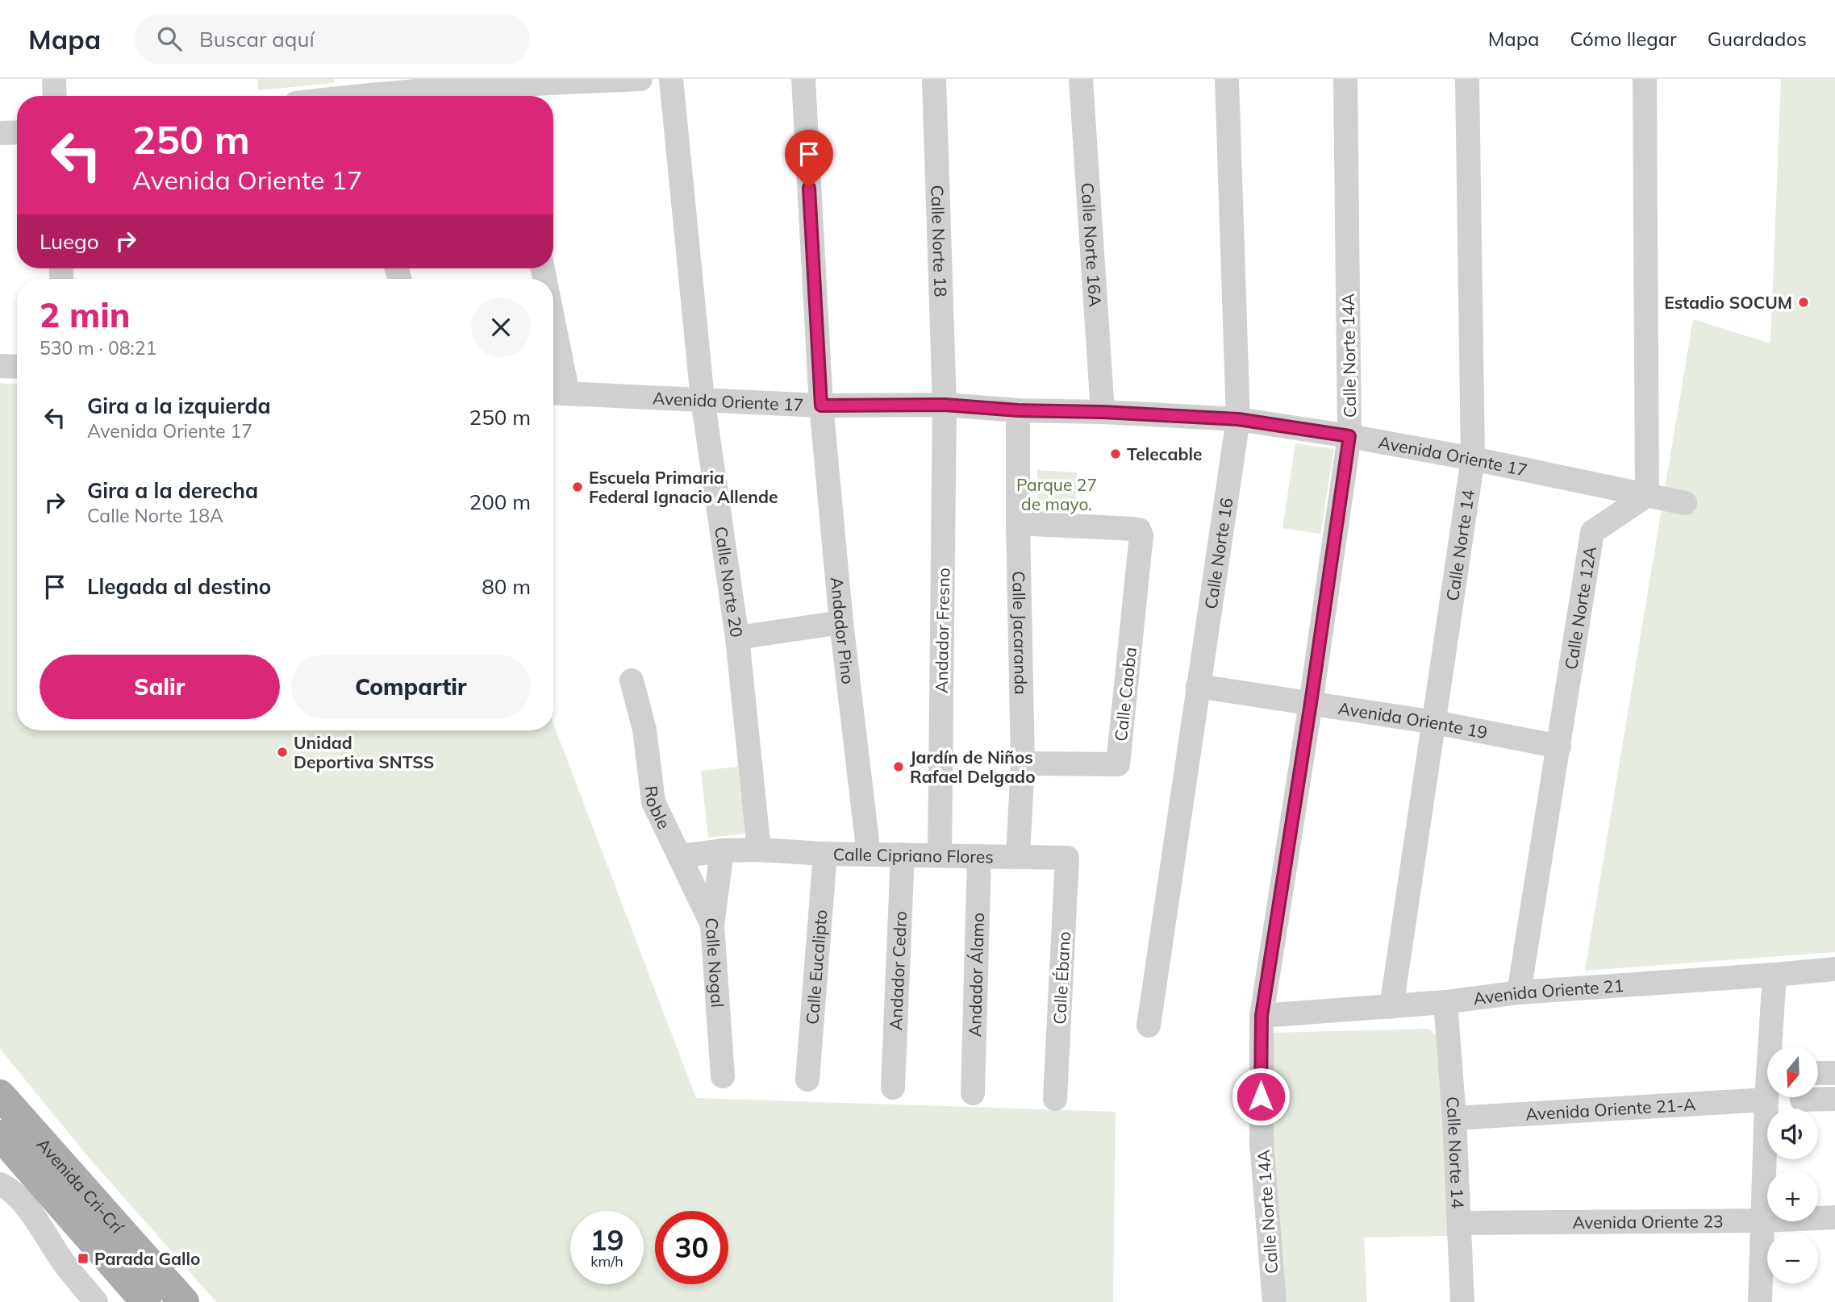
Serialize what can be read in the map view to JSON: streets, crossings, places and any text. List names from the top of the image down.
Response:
{
  "streets": {
    "main road": ["Avenida Cri-Crí"],
    "street": [
      "Calle Norte 18",
      "Calle Norte 16A",
      "Calle Norte 14A",
      "Avenida Oriente 17",
      "Calle Norte 14",
      "Calle Norte 16",
      "Calle Norte 20",
      "Calle Norte 12A",
      "Andador Pino",
      "Andador Fresno",
      "Calle Jacaranda",
      "Calle Caoba",
      "Avenida Oriente 19",
      "Roble",
      "Calle Cipriano Flores",
      "Calle Nogal",
      "Calle Eucalipto",
      "Andador Cedro",
      "Andador Álamo",
      "Calle Ébano",
      "Avenida Oriente 21",
      "Avenida Oriente 21-A",
      "Avenida Oriente 23"
    ]
  },
  "crossings": [
    ["Calle Norte 18", "Avenida Oriente 17"],
    ["Calle Norte 18", "Andador Fresno"],
    ["Calle Norte 16A", "Avenida Oriente 17"],
    ["Calle Norte 14A", "Avenida Oriente 17"],
    ["Calle Norte 14A", "Avenida Oriente 19"],
    ["Calle Norte 14A", "Avenida Oriente 21"],
    ["Avenida Oriente 17", "Calle Norte 14"],
    ["Avenida Oriente 17", "Calle Norte 16"],
    ["Avenida Oriente 17", "Calle Norte 20"],
    ["Avenida Oriente 17", "Calle Norte 12A"],
    ["Avenida Oriente 17", "Andador Pino"],
    ["Avenida Oriente 17", "Andador Fresno"],
    ["Avenida Oriente 17", "Calle Jacaranda"],
    ["Calle Norte 14", "Avenida Oriente 19"],
    ["Calle Norte 14", "Avenida Oriente 21"],
    ["Calle Norte 14", "Avenida Oriente 21-A"],
    ["Calle Norte 14", "Avenida Oriente 23"],
    ["Calle Norte 16", "Avenida Oriente 19"],
    ["Calle Norte 20", "Calle Cipriano Flores"],
    ["Calle Norte 12A", "Avenida Oriente 19"],
    ["Calle Norte 12A", "Avenida Oriente 21"],
    ["Andador Pino", "Calle Cipriano Flores"],
    ["Andador Fresno", "Calle Cipriano Flores"],
    ["Calle Jacaranda", "Calle Caoba"],
    ["Calle Jacaranda", "Calle Cipriano Flores"],
    ["Roble", "Calle Cipriano Flores"],
    ["Roble", "Calle Nogal"],
    ["Calle Cipriano Flores", "Calle Nogal"],
    ["Calle Cipriano Flores", "Calle Eucalipto"],
    ["Calle Cipriano Flores", "Andador Cedro"],
    ["Calle Cipriano Flores", "Andador Álamo"],
    ["Calle Cipriano Flores", "Calle Ébano"]
  ],
  "parks": ["Parque 27 de mayo."],
  "places": {
    "other": [
      "Estadio SOCUM",
      "Telecable",
      "Escuela Primaria Federal Ignacio Allende",
      "Unidad Deportiva SNTSS",
      "Jardín de Niños Rafael Delgado"
    ],
    "transit": ["Parada Gallo"]
  },
  "north": "bottom",
  "page": {
    "header": "Mapa",
    "search": "Buscar aquí",
    "nav": ["Mapa", "Cómo llegar", "Guardados"],
    "turn": ["250 m", "Avenida Oriente 17"],
    "then": "Luego",
    "heading": ["2 min", "530 m · 08:21"],
    "list": [
      {
        "name": "Gira a la izquierda",
        "note": "Avenida Oriente 17",
        "value": "250 m"
      },
      {
        "name": "Gira a la derecha",
        "note": "Calle Norte 18A",
        "value": "200 m"
      },
      {
        "name": "Llegada al destino",
        "value": "80 m"
      }
    ],
    "buttons": ["Salir", "Compartir"],
    "map_buttons": ["+", "−"],
    "speed": "19 km/h",
    "limit": "30"
  }
}
